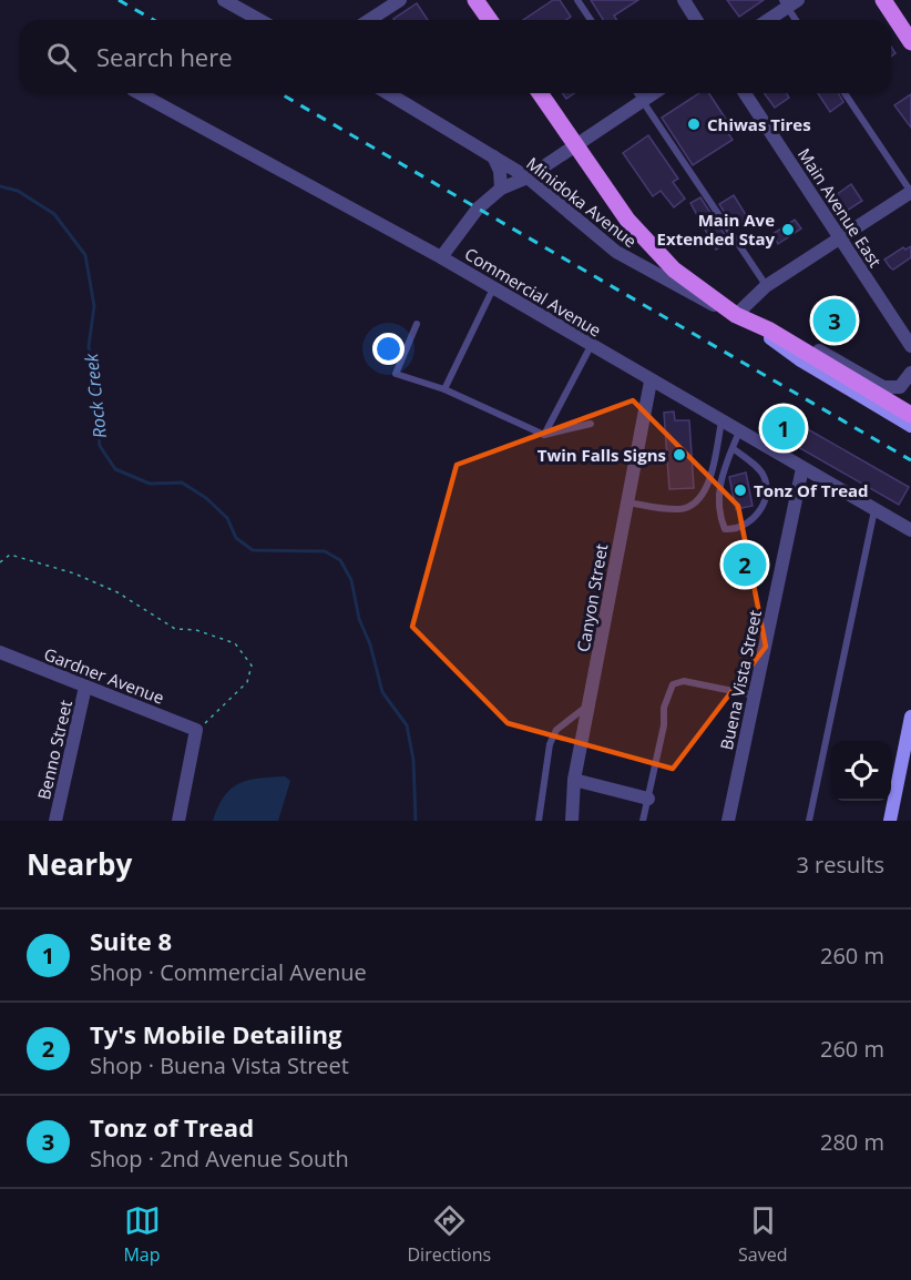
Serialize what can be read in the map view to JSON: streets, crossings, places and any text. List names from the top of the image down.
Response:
{
  "streets": {
    "street": [
      "Minidoka Avenue",
      "Main Avenue East",
      "Commercial Avenue",
      "Canyon Street",
      "Gardner Avenue",
      "Buena Vista Street",
      "Benno Street"
    ]
  },
  "crossings": [
    ["Commercial Avenue", "Canyon Street"],
    ["Commercial Avenue", "Buena Vista Street"],
    ["Gardner Avenue", "Benno Street"]
  ],
  "water": ["Rock Creek"],
  "places": [
    "Chiwas Tires",
    "Main Ave Extended Stay",
    "Twin Falls Signs",
    "Tonz Of Tread"
  ],
  "page": {
    "search": "Search here",
    "pins": ["3", "1", "2"],
    "heading": ["Nearby", "3 results"],
    "list": [
      {
        "mark": "1",
        "name": "Suite 8",
        "note": "Shop · Commercial Avenue",
        "value": "260 m"
      },
      {
        "mark": "2",
        "name": "Ty's Mobile Detailing",
        "note": "Shop · Buena Vista Street",
        "value": "260 m"
      },
      {
        "mark": "3",
        "name": "Tonz of Tread",
        "note": "Shop · 2nd Avenue South",
        "value": "280 m"
      }
    ],
    "nav": ["Map", "Directions", "Saved"]
  }
}
